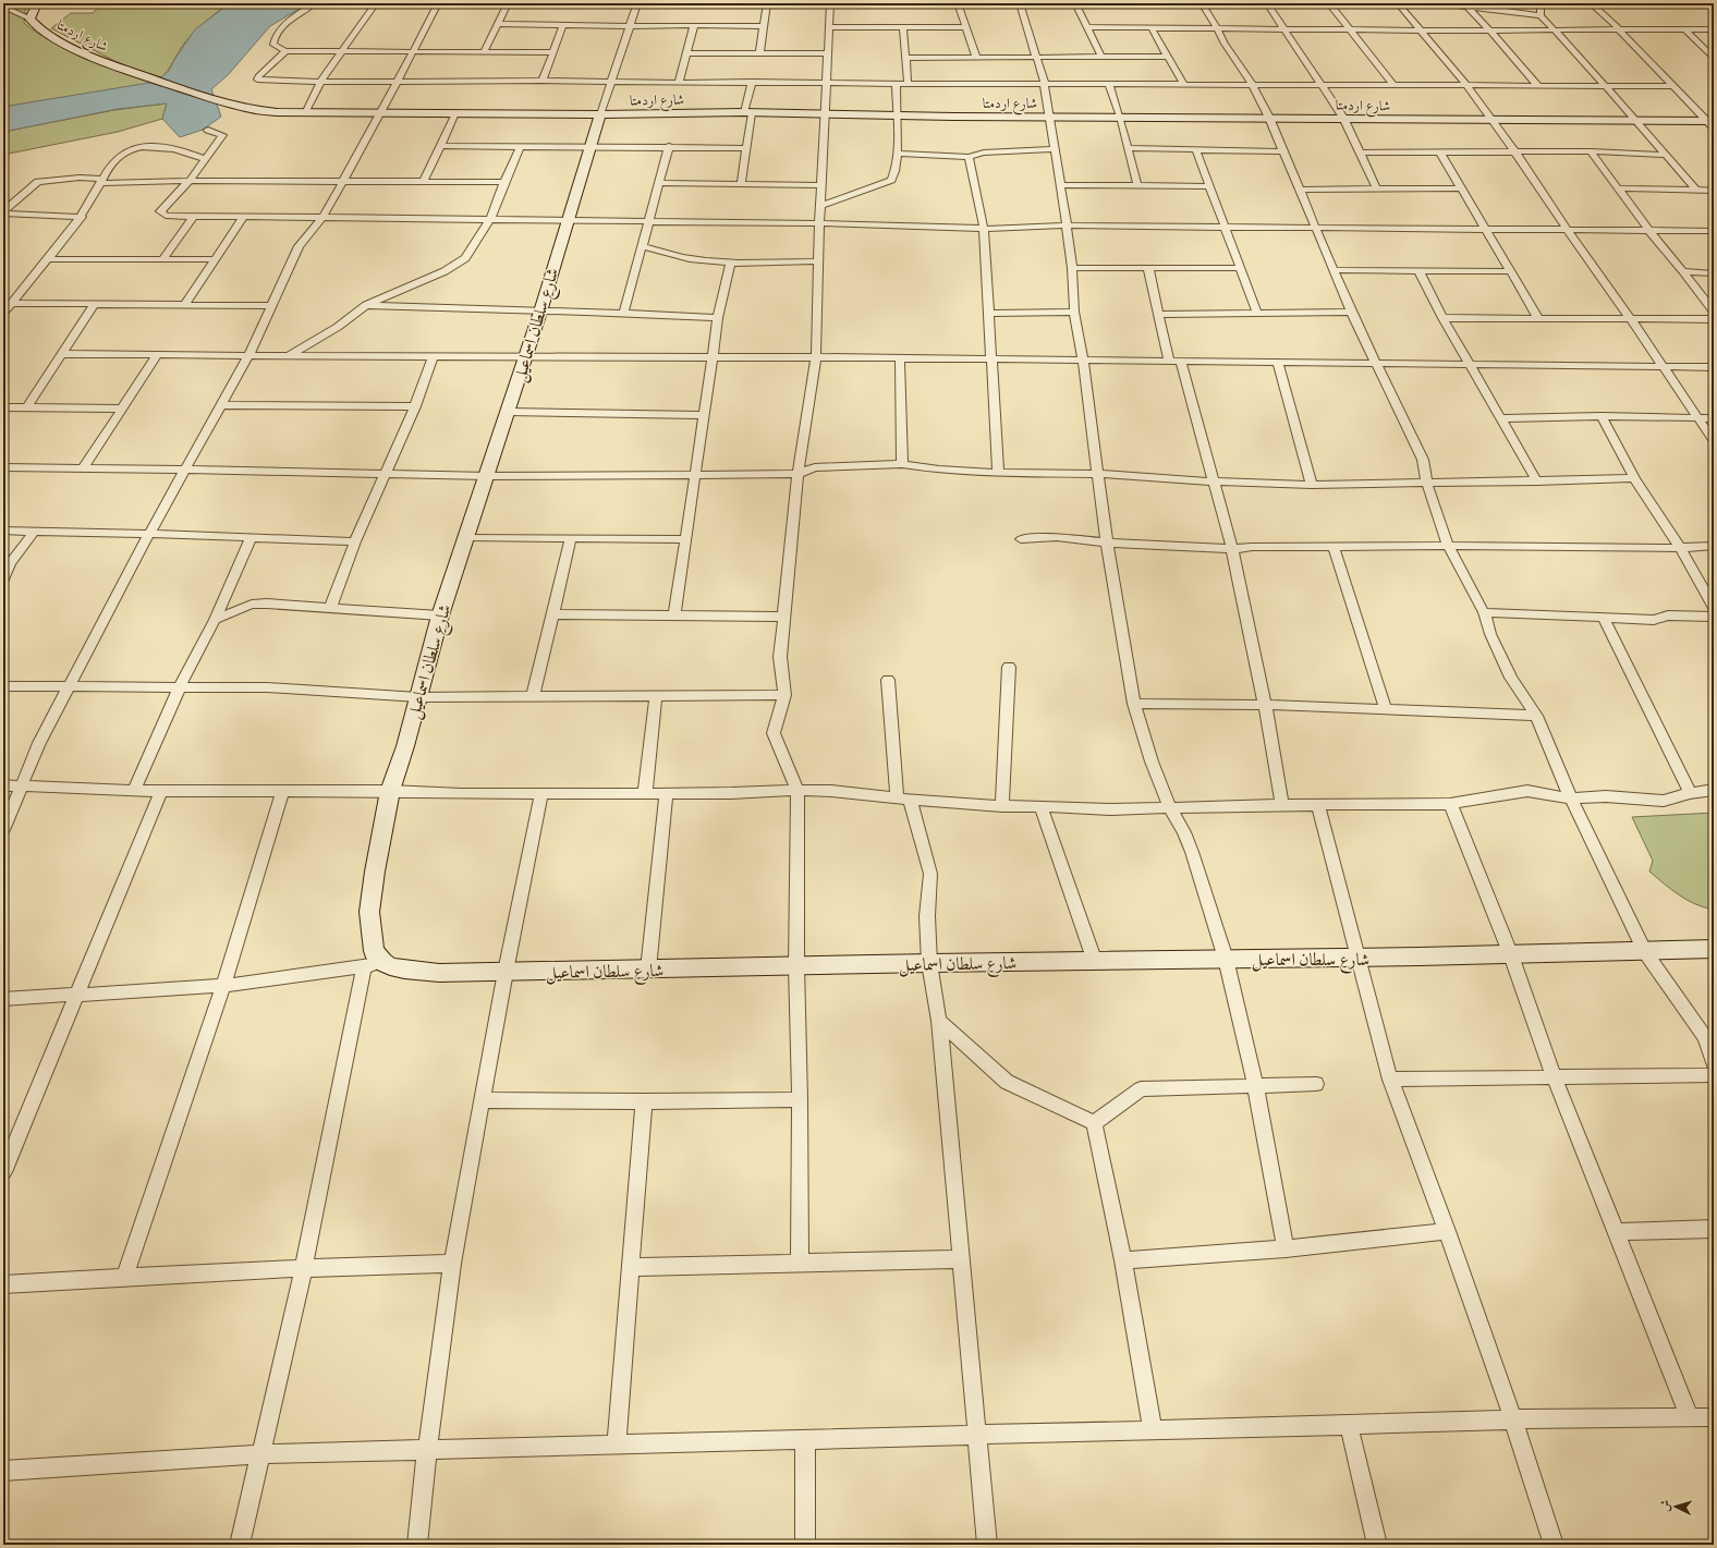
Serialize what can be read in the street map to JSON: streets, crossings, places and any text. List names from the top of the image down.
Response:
{
  "streets": {
    "main road": ["شارع اردمتا", "شارع سلطان اسماعيل"]
  },
  "crossings": [
    ["شارع اردمتا", "شارع سلطان اسماعيل"]
  ],
  "north": "left"
}
